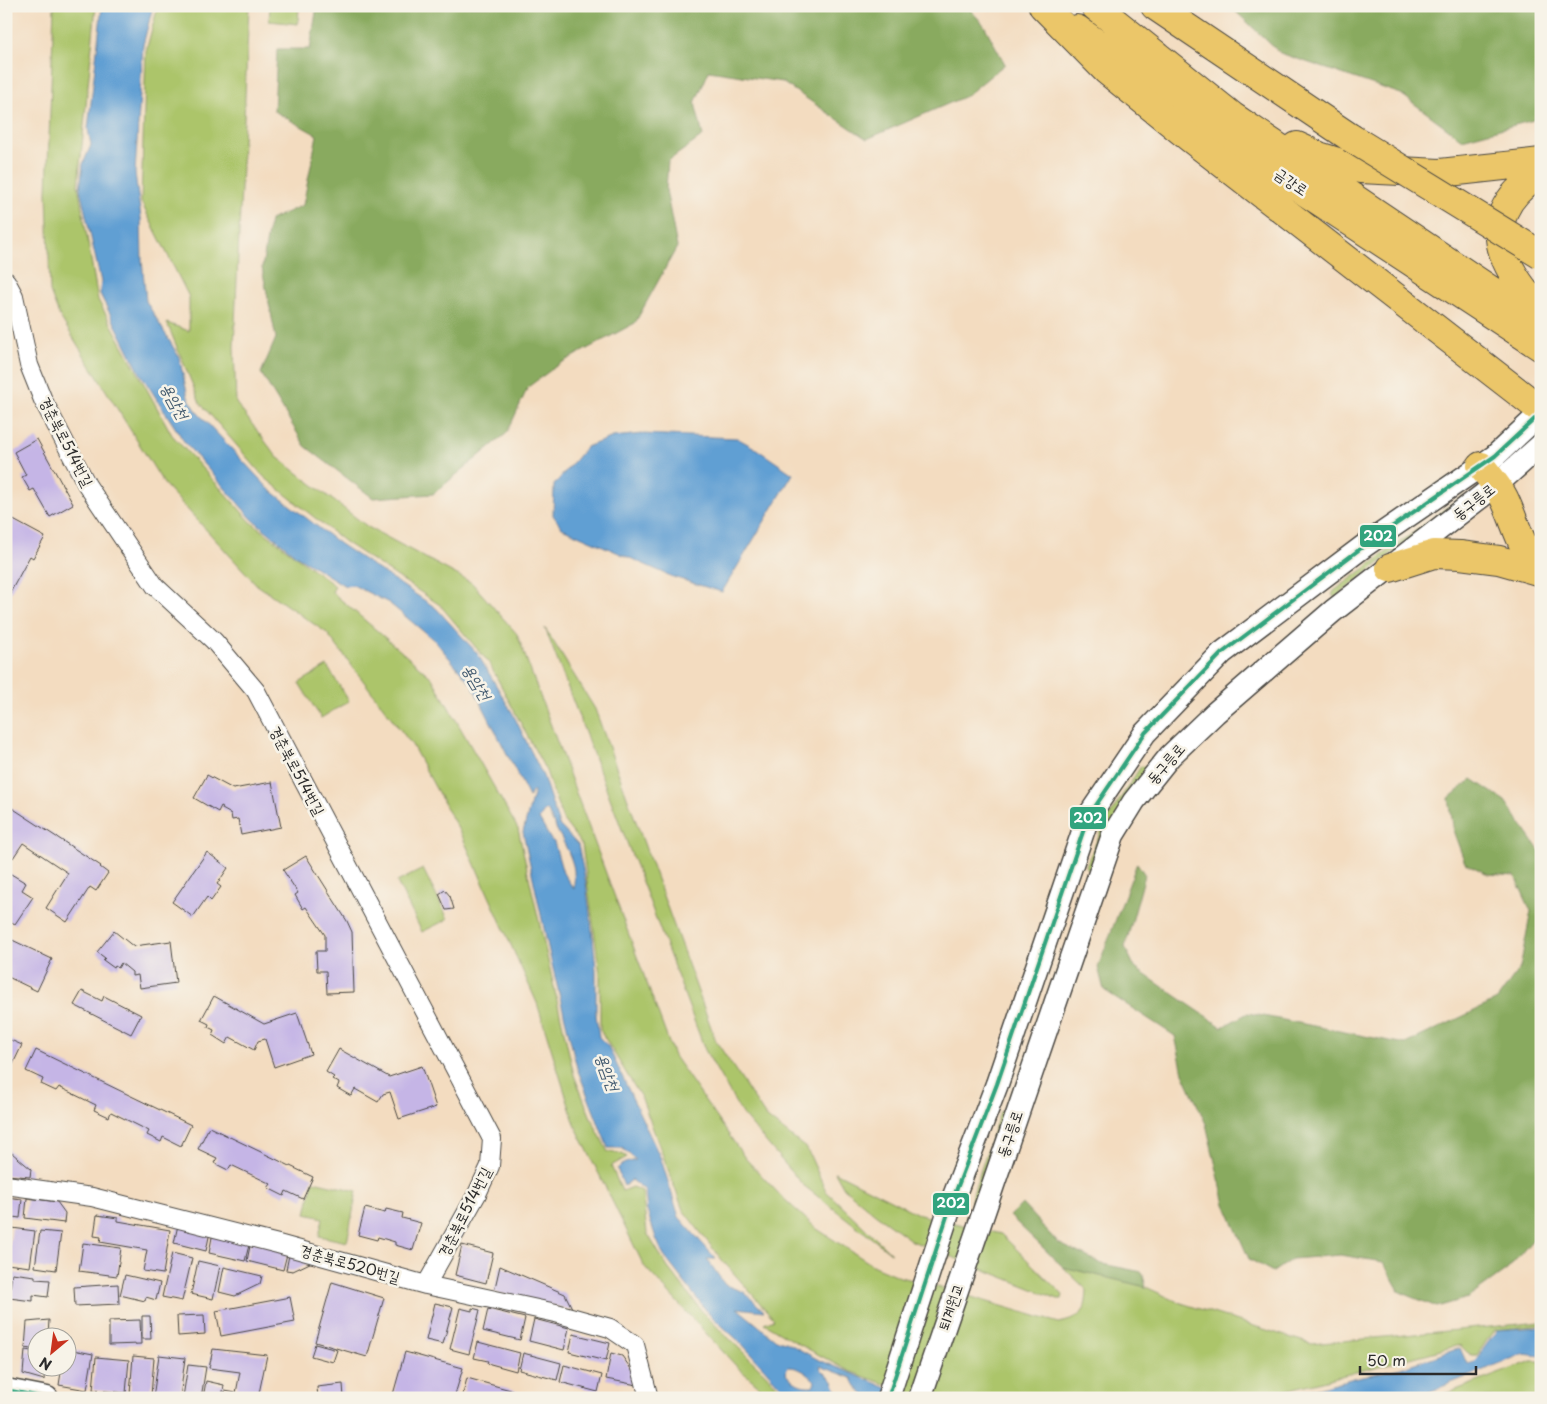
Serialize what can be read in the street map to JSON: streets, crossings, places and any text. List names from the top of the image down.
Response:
{
  "streets": {
    "highway": ["금강로"],
    "street": [
      "경춘북로514번길",
      "동구릉로",
      "경춘북로520번길",
      "퇴계원교"
    ]
  },
  "crossings": [
    ["경춘북로514번길", "경춘북로520번길"],
    ["동구릉로", "퇴계원교"]
  ],
  "water": ["용암천"],
  "lines": ["transit line 202"],
  "scale_bar": "50 m",
  "north": "bottom left"
}
